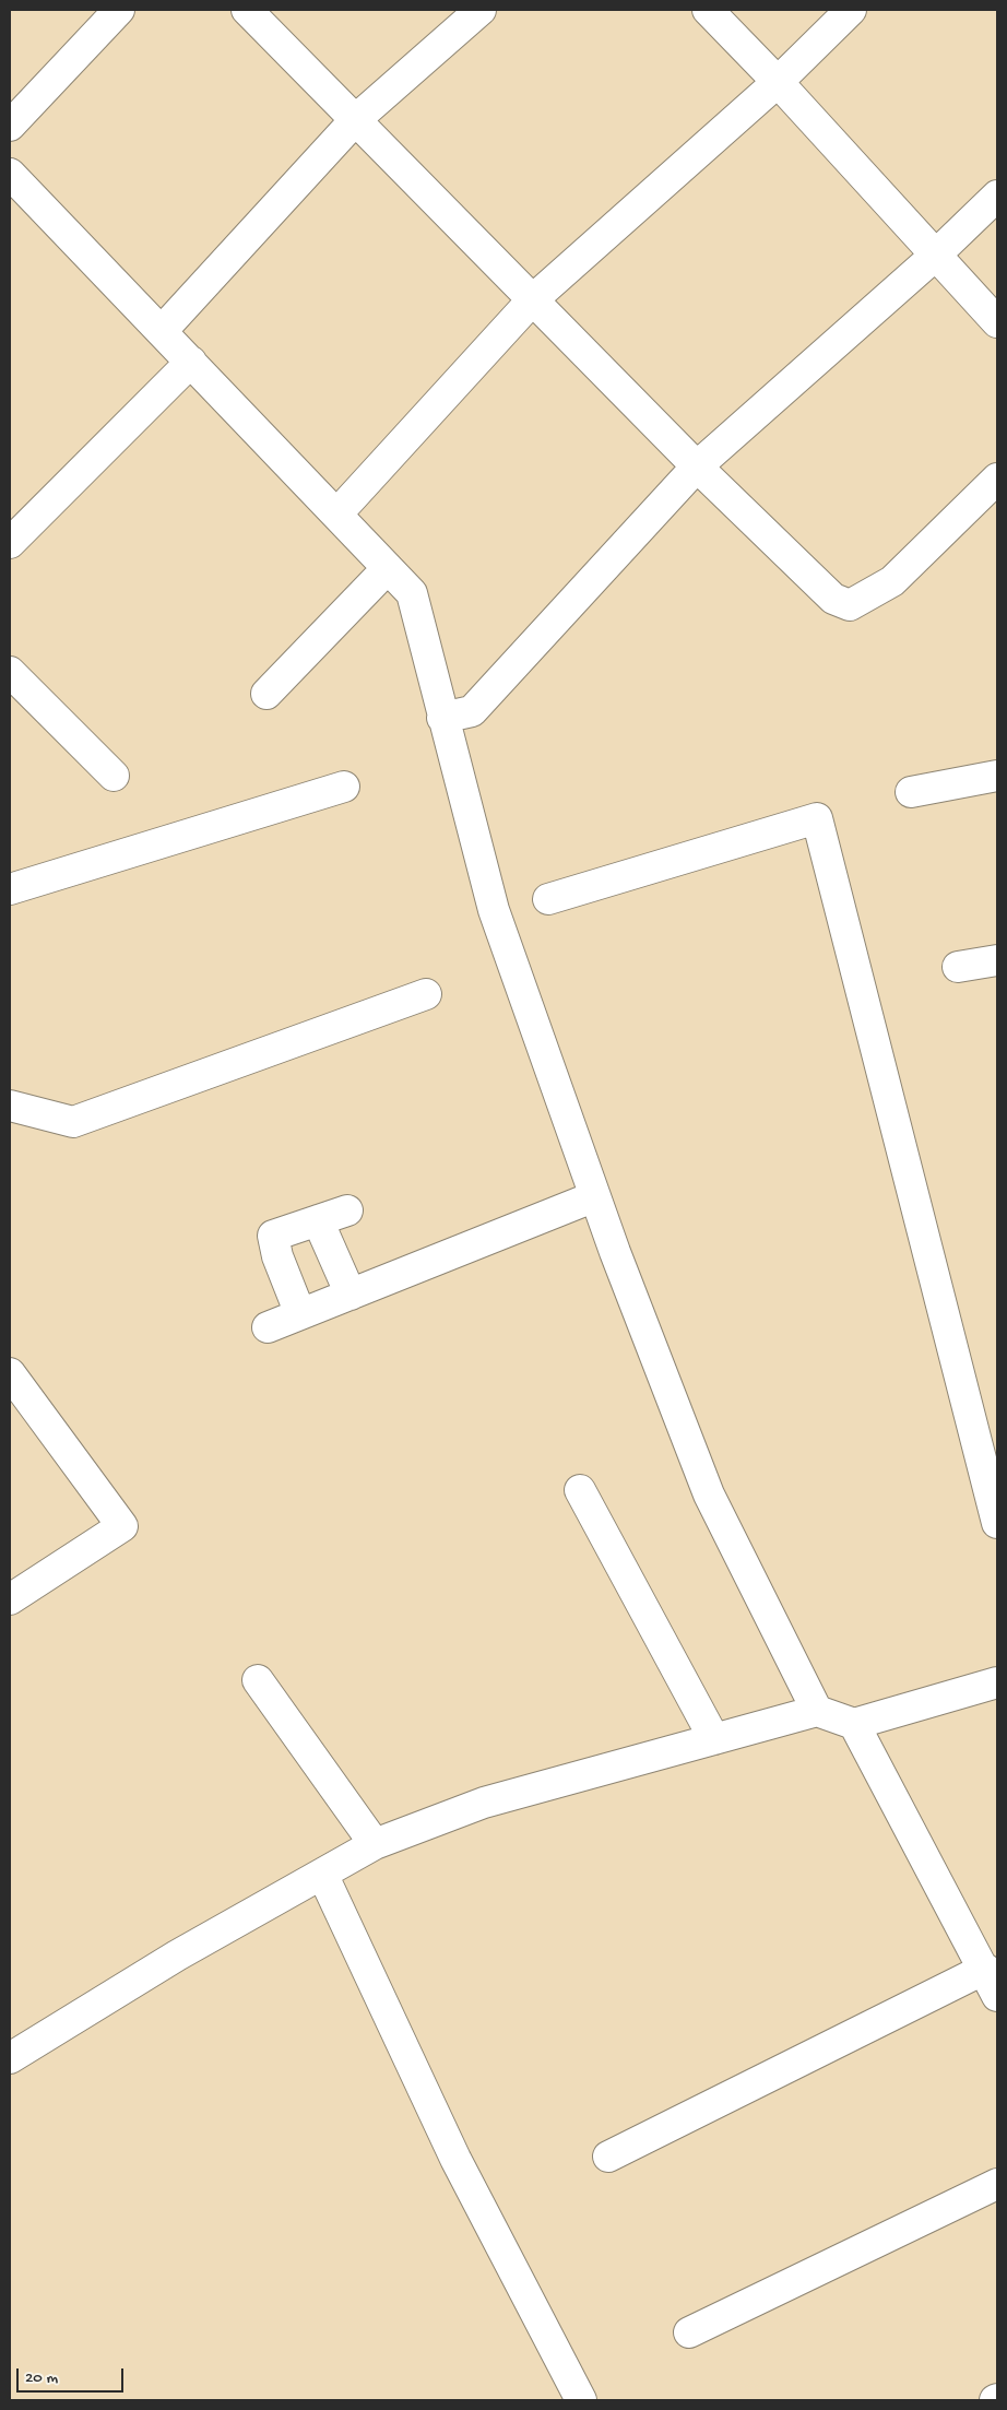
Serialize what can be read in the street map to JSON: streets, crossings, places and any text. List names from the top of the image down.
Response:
{
  "scale_bar": "20 m"
}
